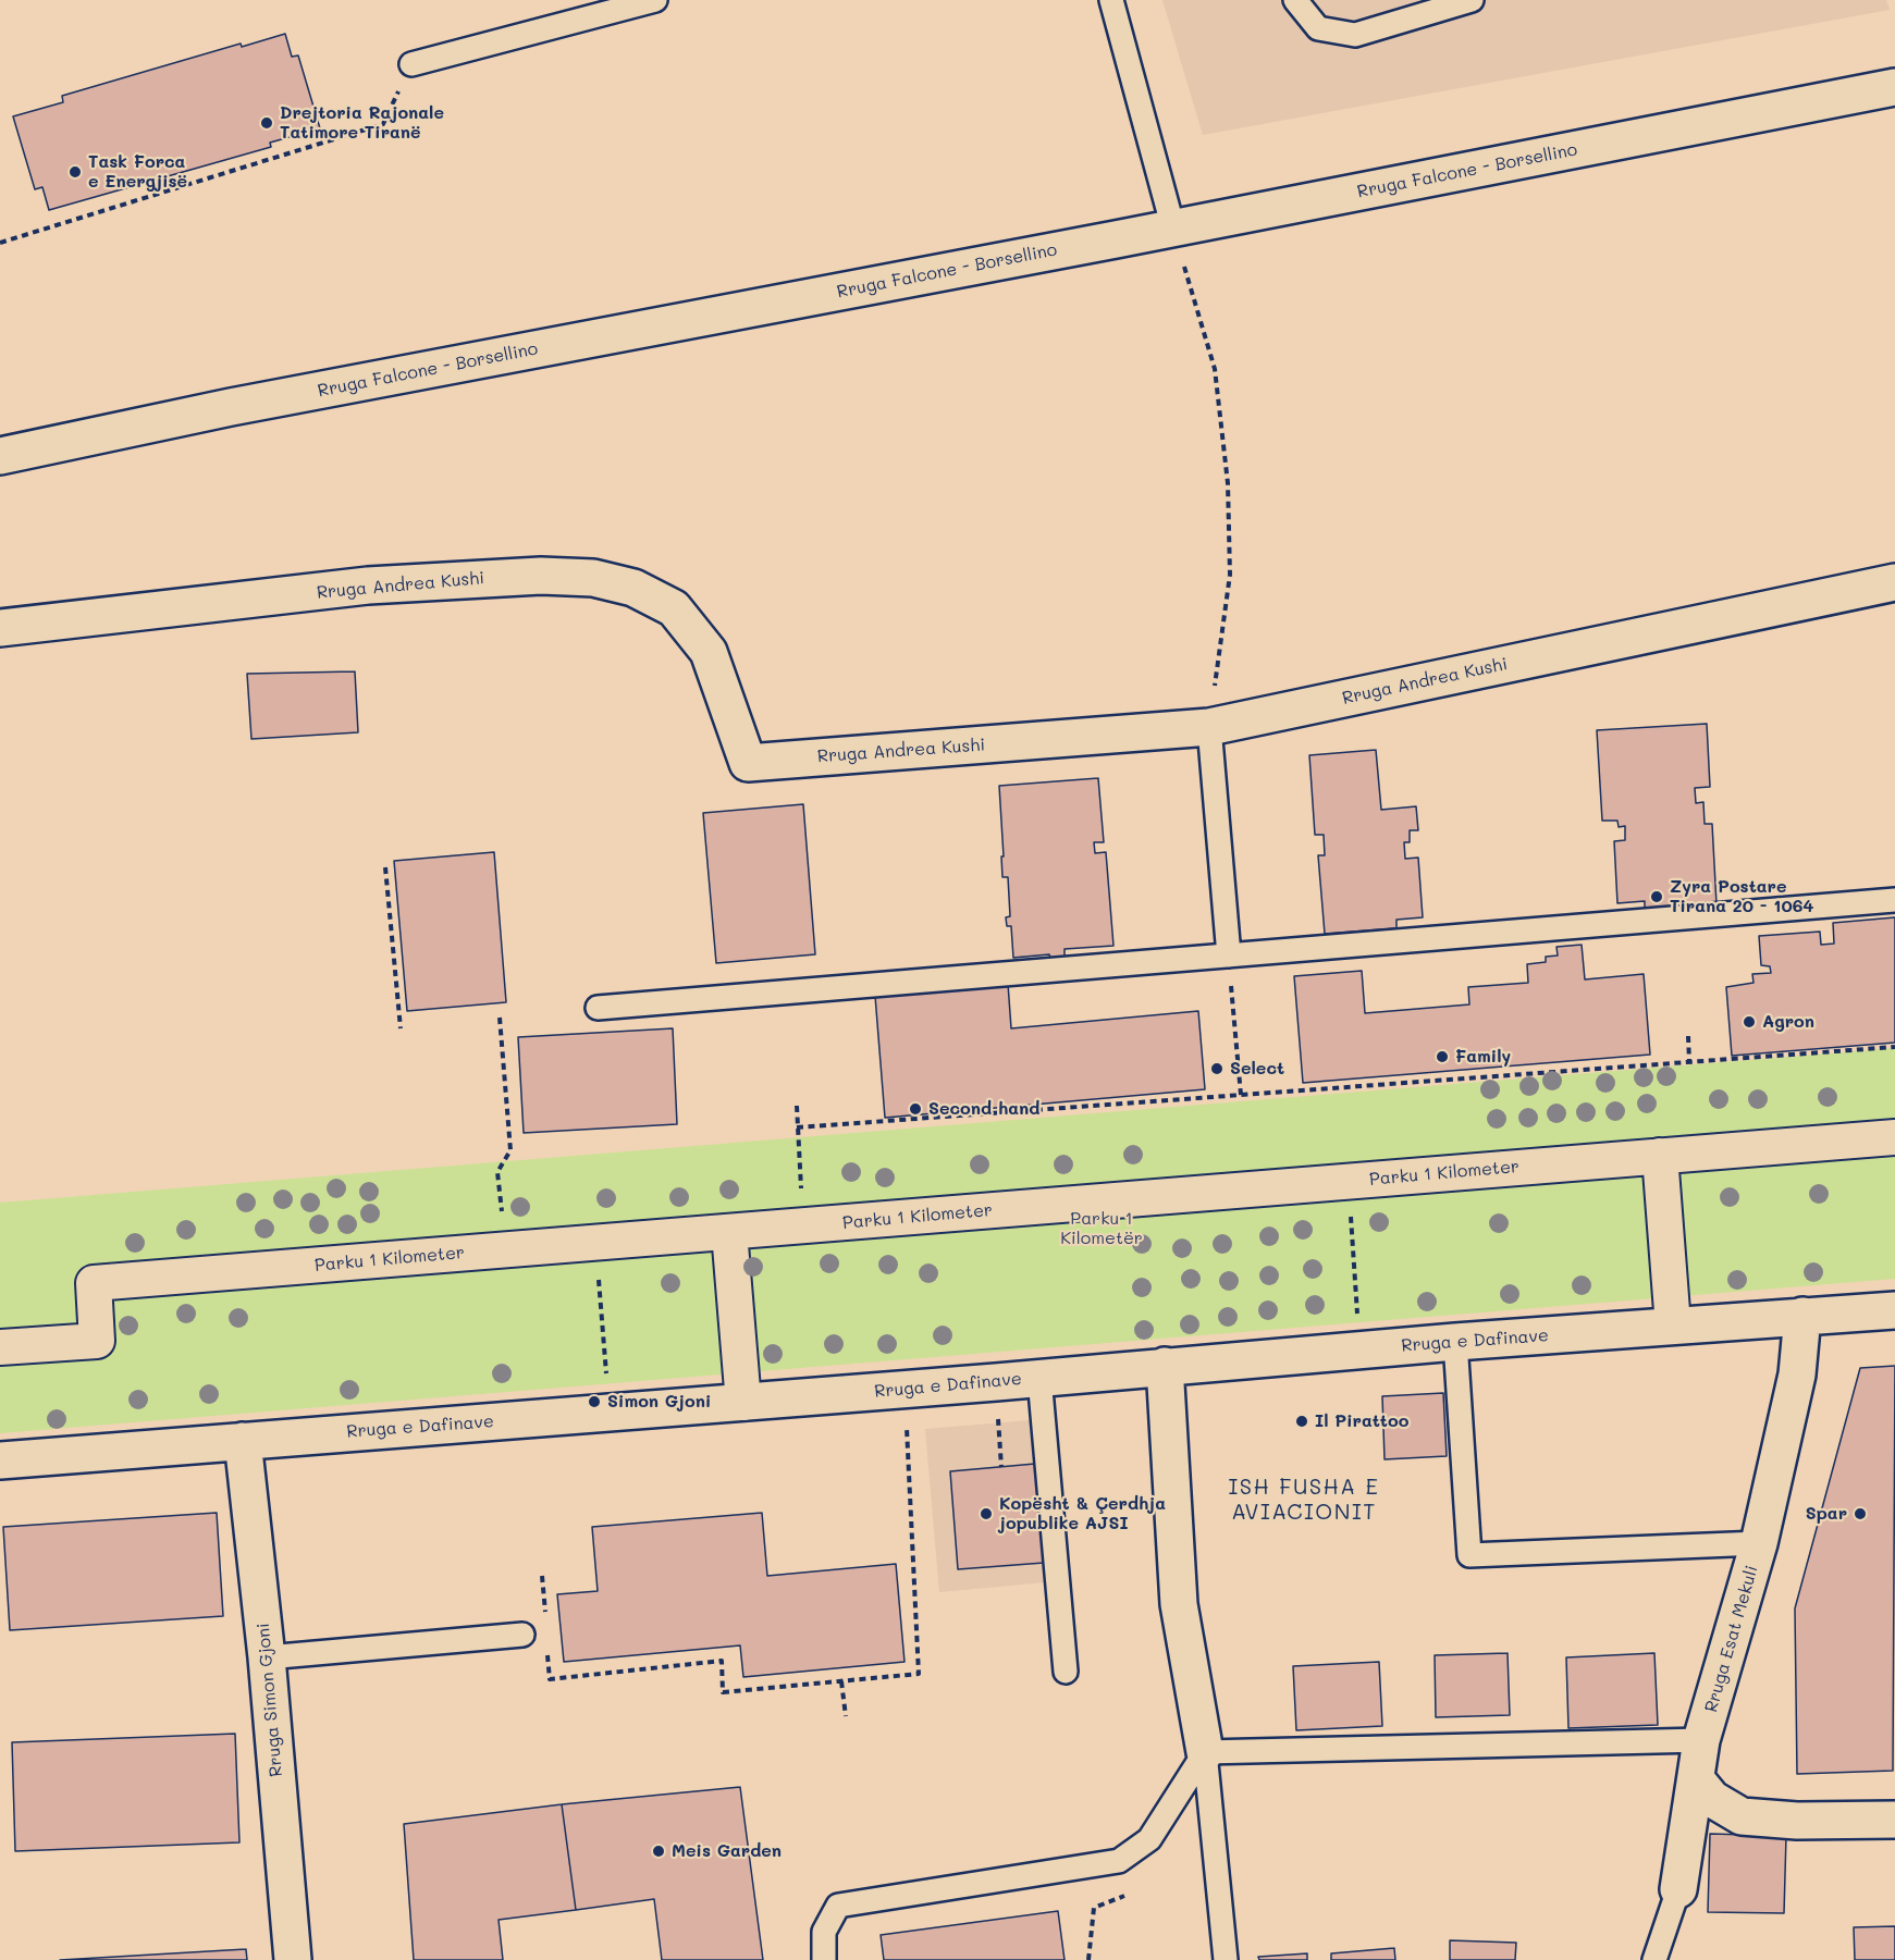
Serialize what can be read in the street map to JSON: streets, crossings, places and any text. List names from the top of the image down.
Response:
{
  "streets": {
    "street": [
      "Rruga Falcone - Borsellino",
      "Rruga Andrea Kushi",
      "Parku 1 Kilometer",
      "Rruga e Dafinave",
      "Rruga Esat Mekuli",
      "Rruga Simon Gjoni"
    ]
  },
  "crossings": [
    ["Rruga e Dafinave", "Rruga Esat Mekuli"],
    ["Rruga e Dafinave", "Rruga Simon Gjoni"]
  ],
  "districts": ["ISH FUSHA E AVIACIONIT"],
  "parks": ["Parku 1 Kilometër"],
  "places": [
    "Drejtoria Rajonale Tatimore Tiranë",
    "Task Forca e Energjisë",
    "Zyra Postare Tirana 20 - 1064",
    "Agron",
    "Family",
    "Select",
    "Second hand",
    "Simon Gjoni",
    "Il Pirattoo",
    "Kopësht & Çerdhja jopublike AJSI",
    "Spar",
    "Meis Garden"
  ]
}
